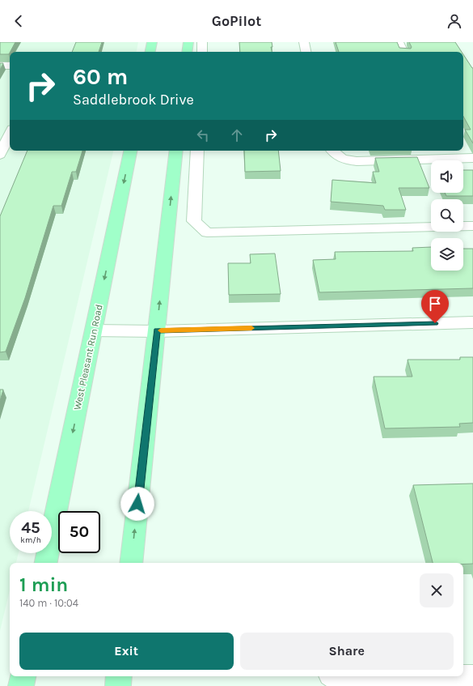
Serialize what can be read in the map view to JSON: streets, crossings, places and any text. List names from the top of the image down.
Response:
{
  "streets": {
    "main road": ["West Pleasant Run Road"]
  },
  "page": {
    "header": "GoPilot",
    "turn": ["60 m", "Saddlebrook Drive"],
    "speed": "45 km/h",
    "limit": "50",
    "heading": ["1 min", "140 m · 10:04"],
    "buttons": ["Exit", "Share"]
  }
}
